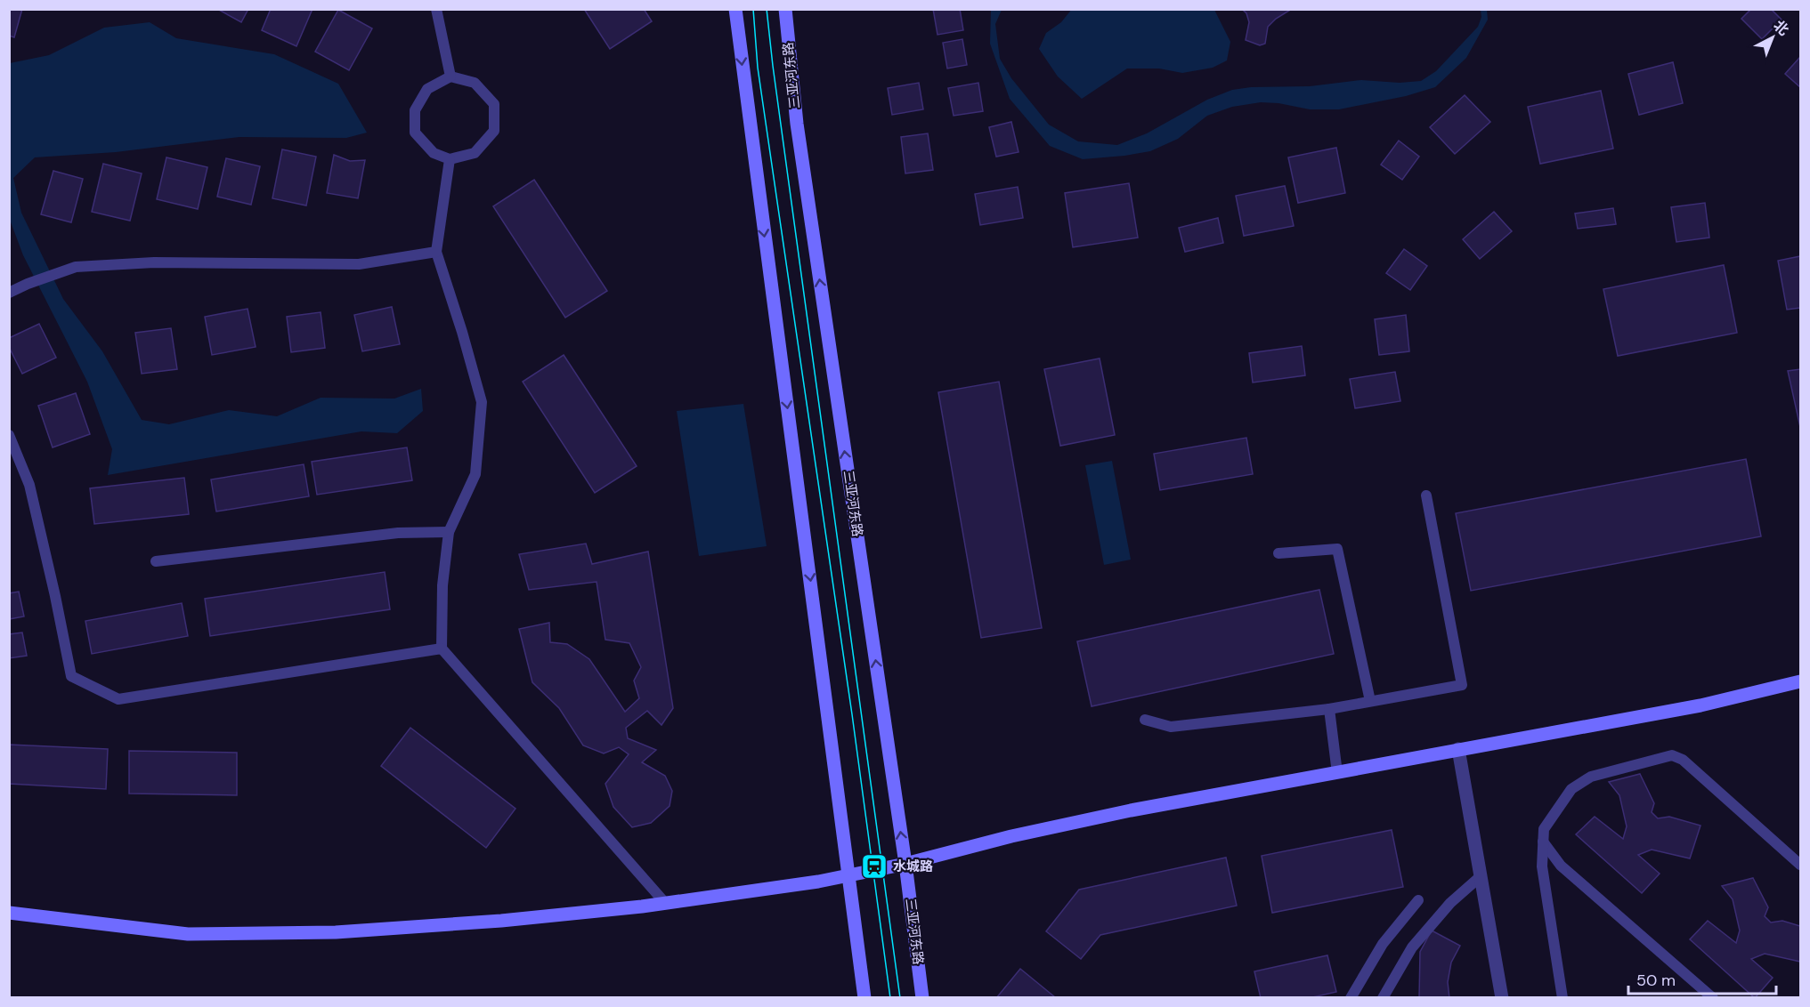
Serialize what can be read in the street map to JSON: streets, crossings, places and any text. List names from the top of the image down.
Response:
{
  "streets": {
    "main road": ["三亚河东路"]
  },
  "places": {
    "station": ["水城路"]
  },
  "scale_bar": "50 m",
  "north": "top right"
}
